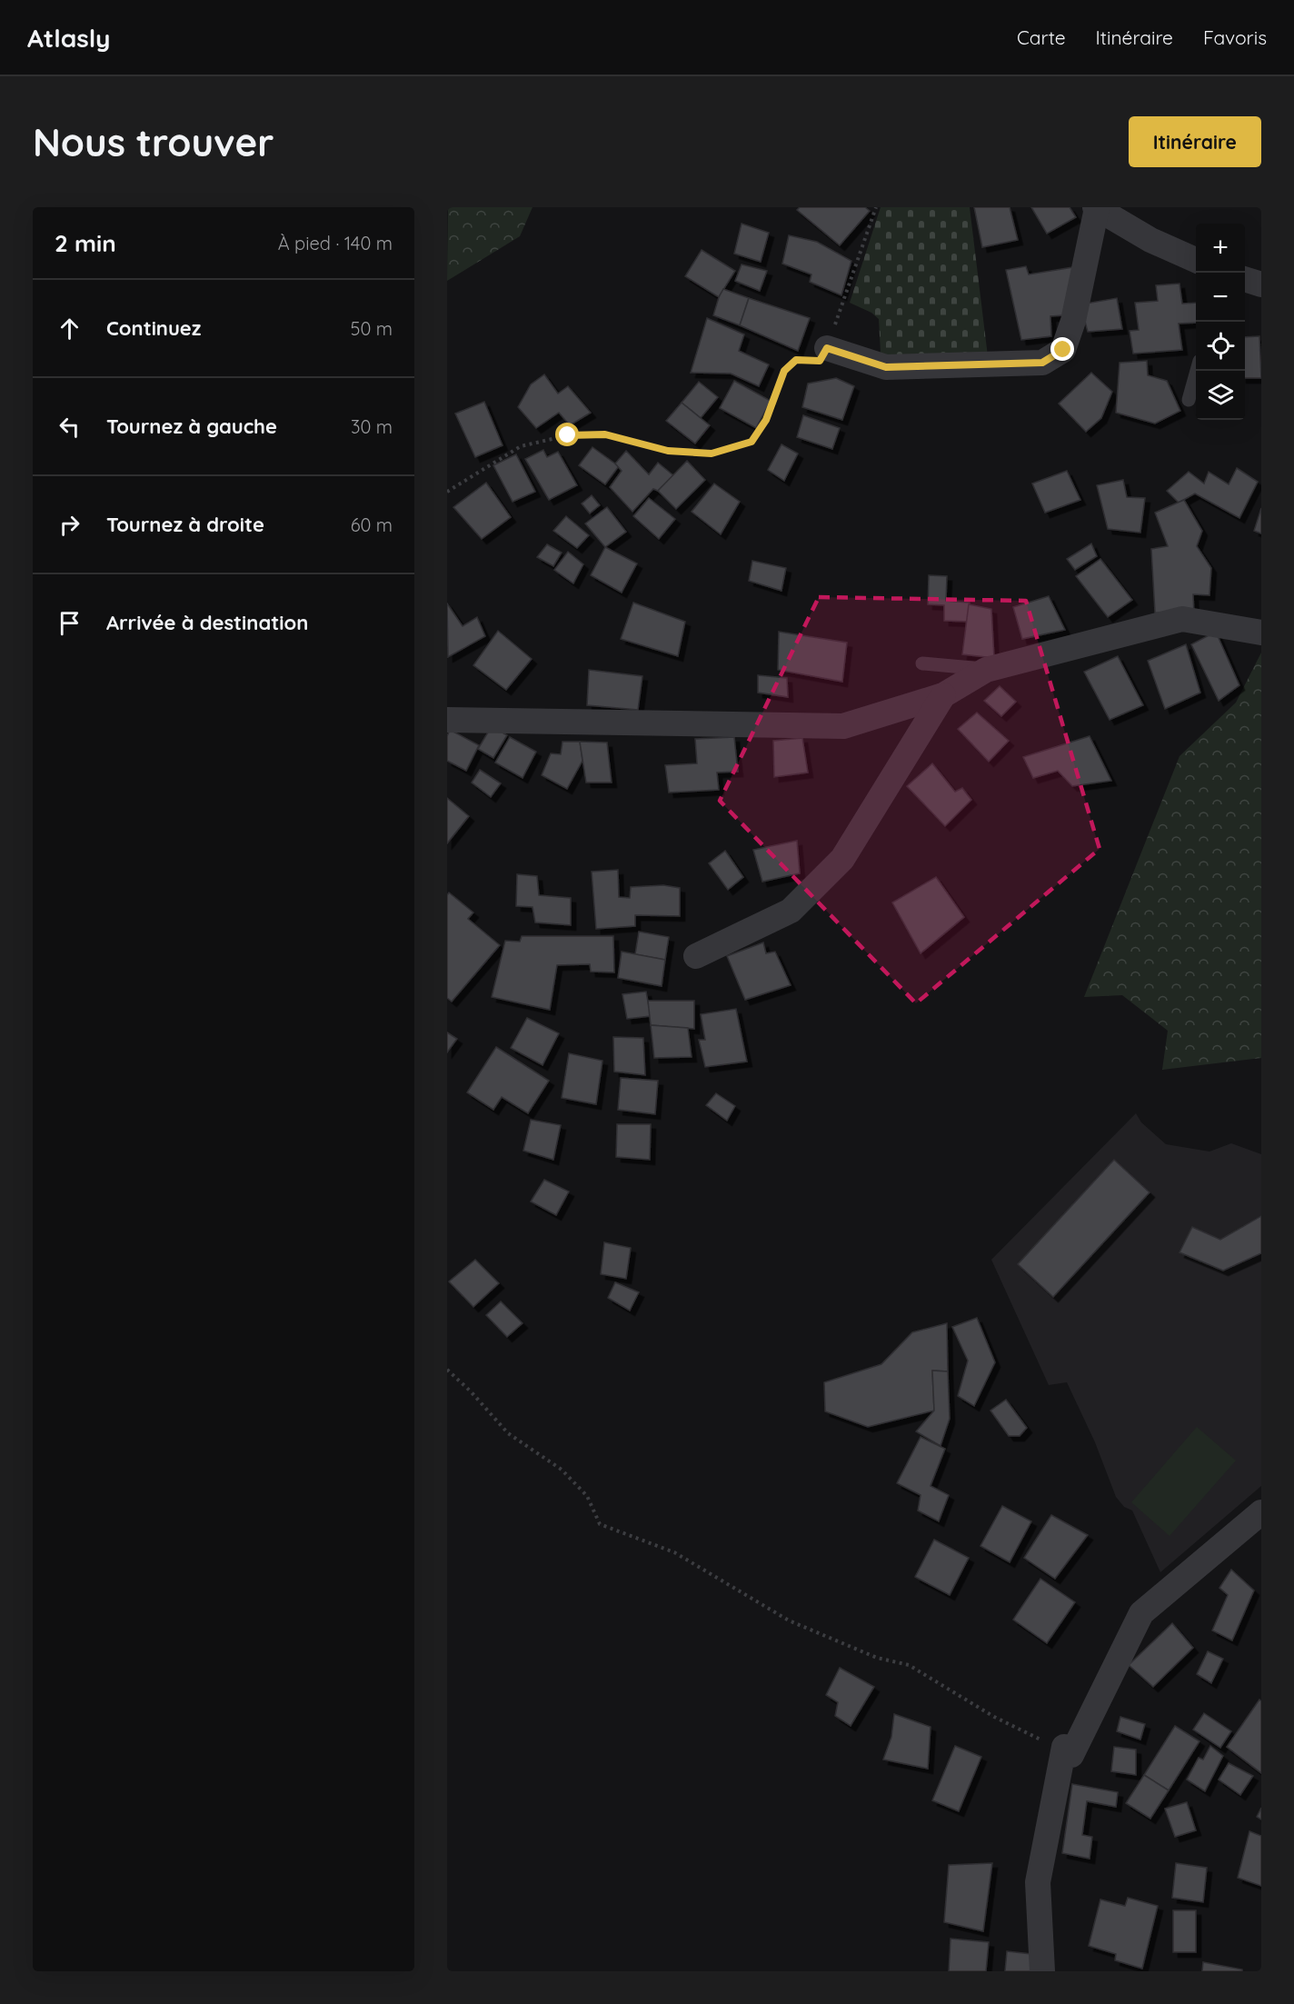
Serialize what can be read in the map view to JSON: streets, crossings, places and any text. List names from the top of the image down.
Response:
{
  "page": {
    "header": "Atlasly",
    "nav": ["Carte", "Itinéraire", "Favoris"],
    "buttons": "Itinéraire",
    "title": "Nous trouver",
    "heading": ["2 min", "À pied · 140 m"],
    "map_buttons": ["+", "−"],
    "list": [
      ["Continuez", "50 m"],
      ["Tournez à gauche", "30 m"],
      ["Tournez à droite", "60 m"],
      "Arrivée à destination"
    ]
  }
}
